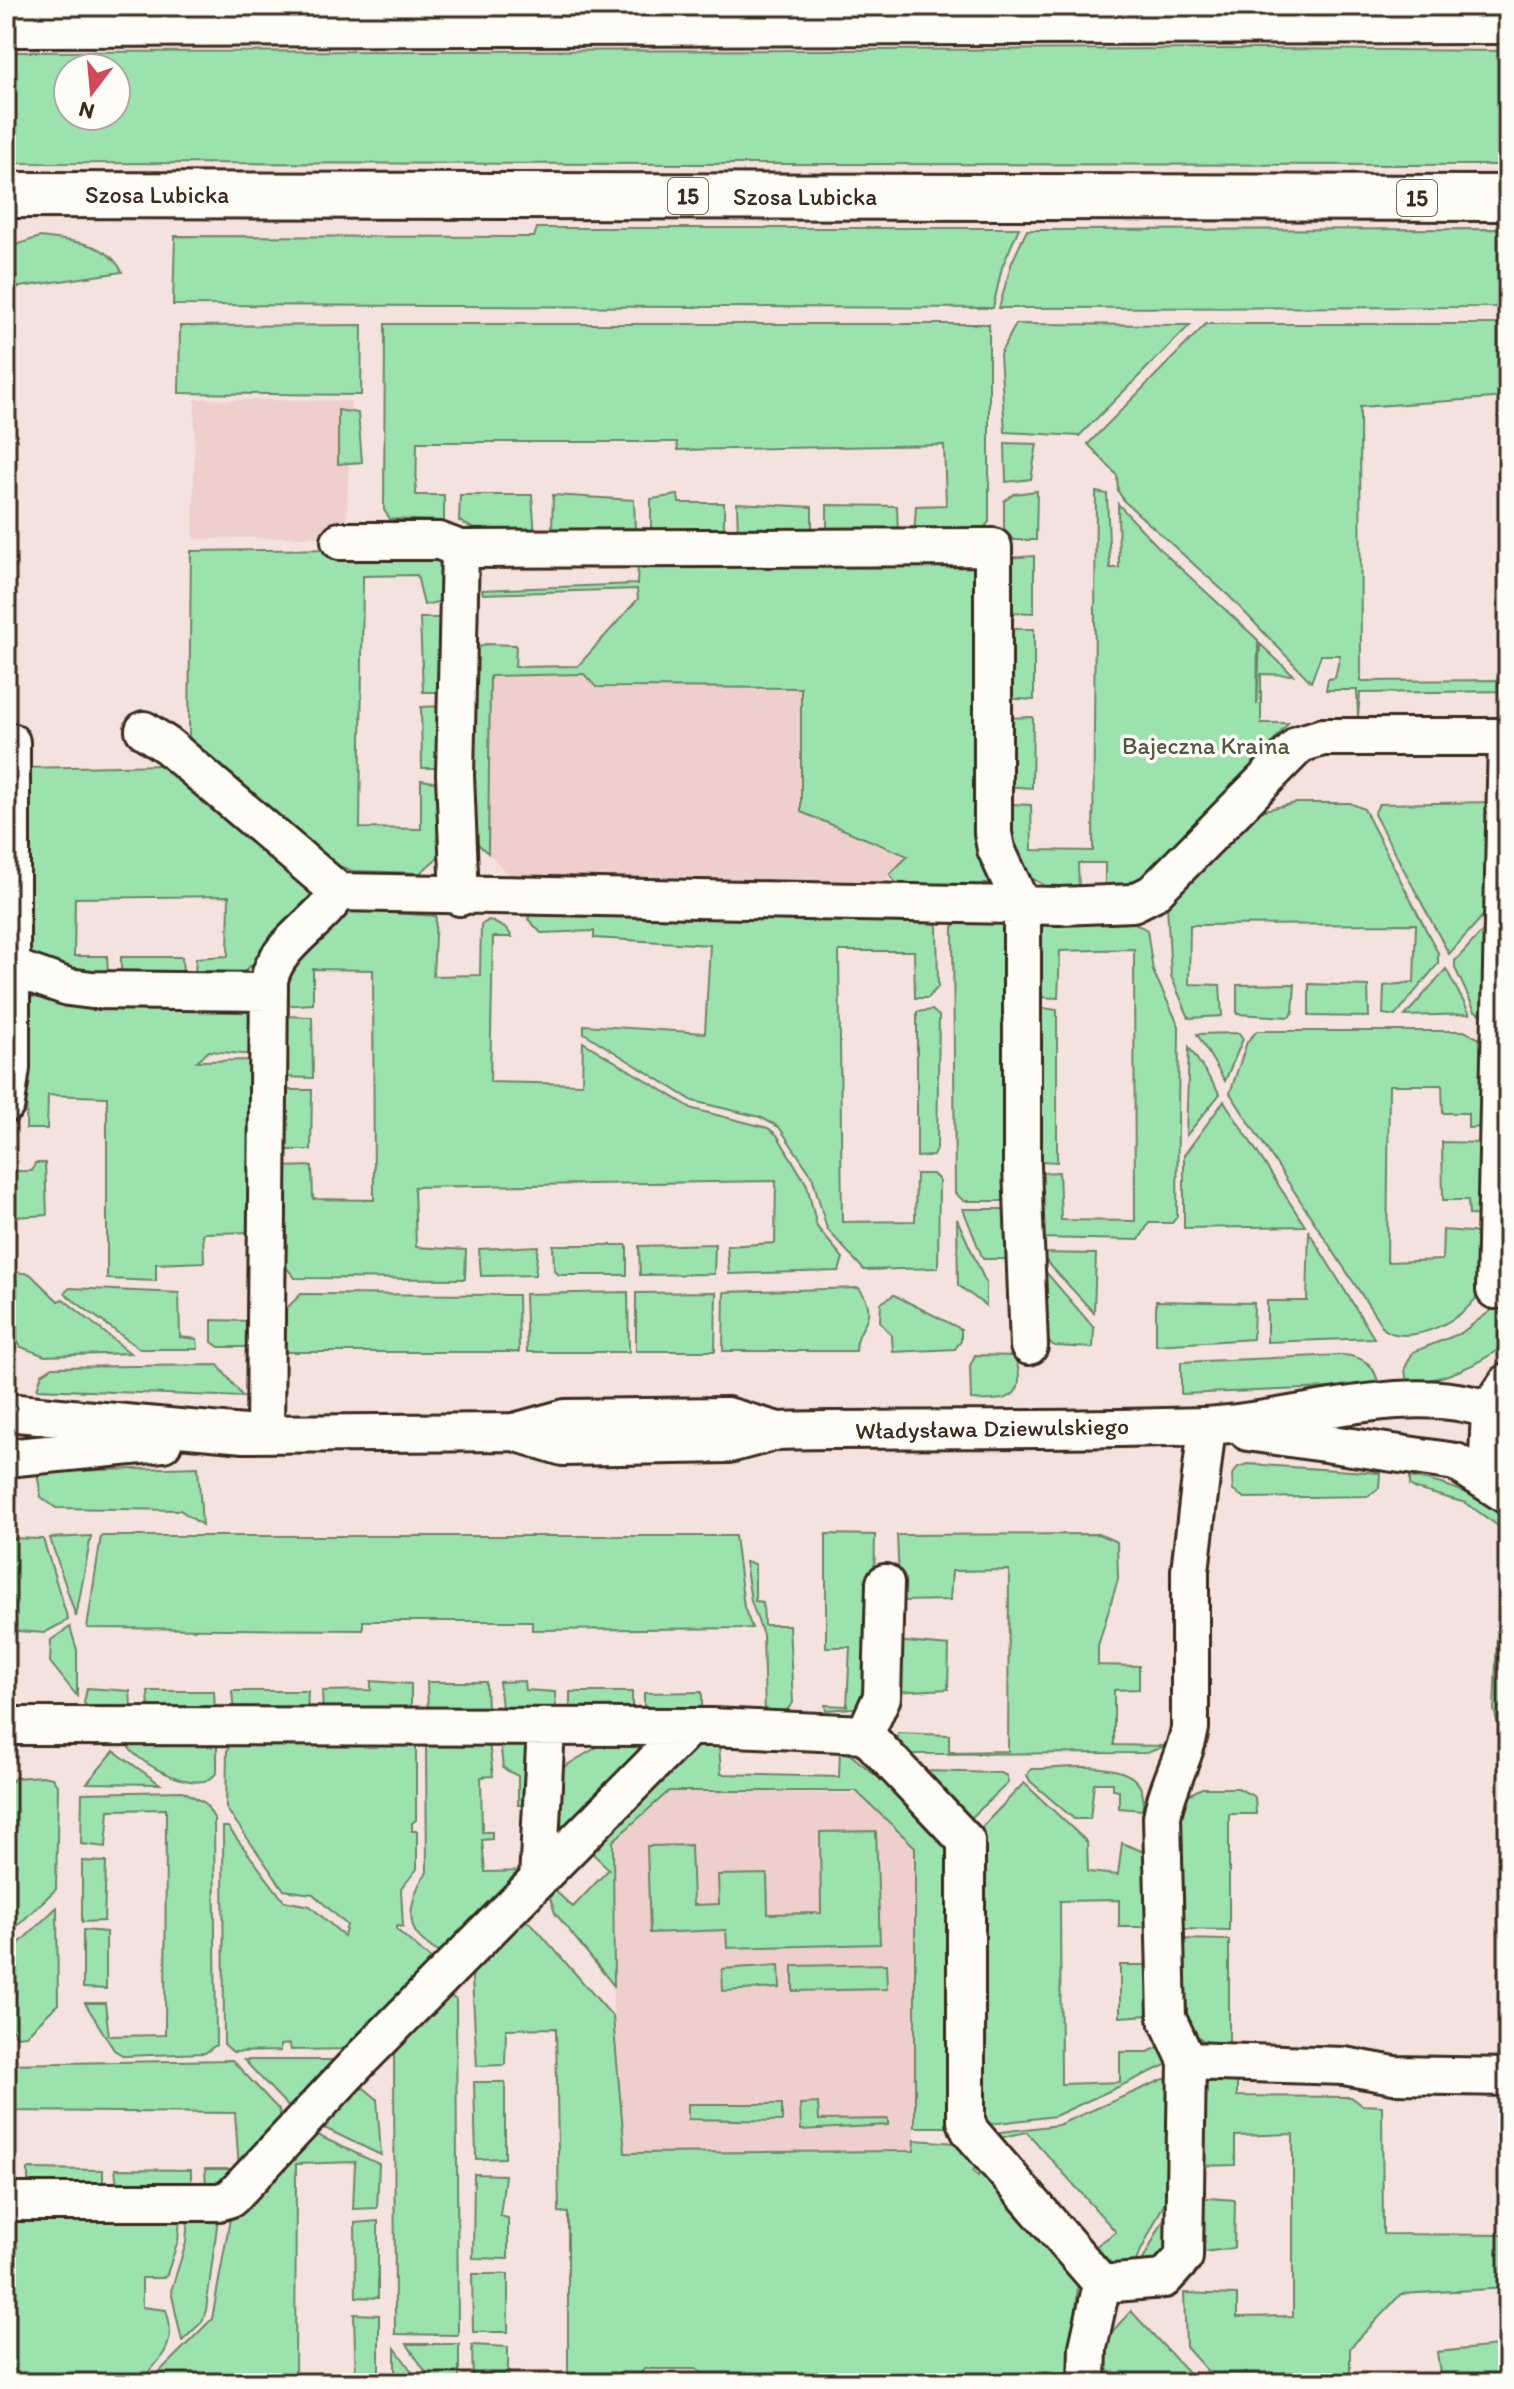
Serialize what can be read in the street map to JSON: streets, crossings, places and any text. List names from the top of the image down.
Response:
{
  "streets": {
    "main road": ["Szosa Lubicka", "15"],
    "street": ["Władysława Dziewulskiego"]
  },
  "parks": ["Bajeczna Kraina"],
  "north": "bottom"
}
